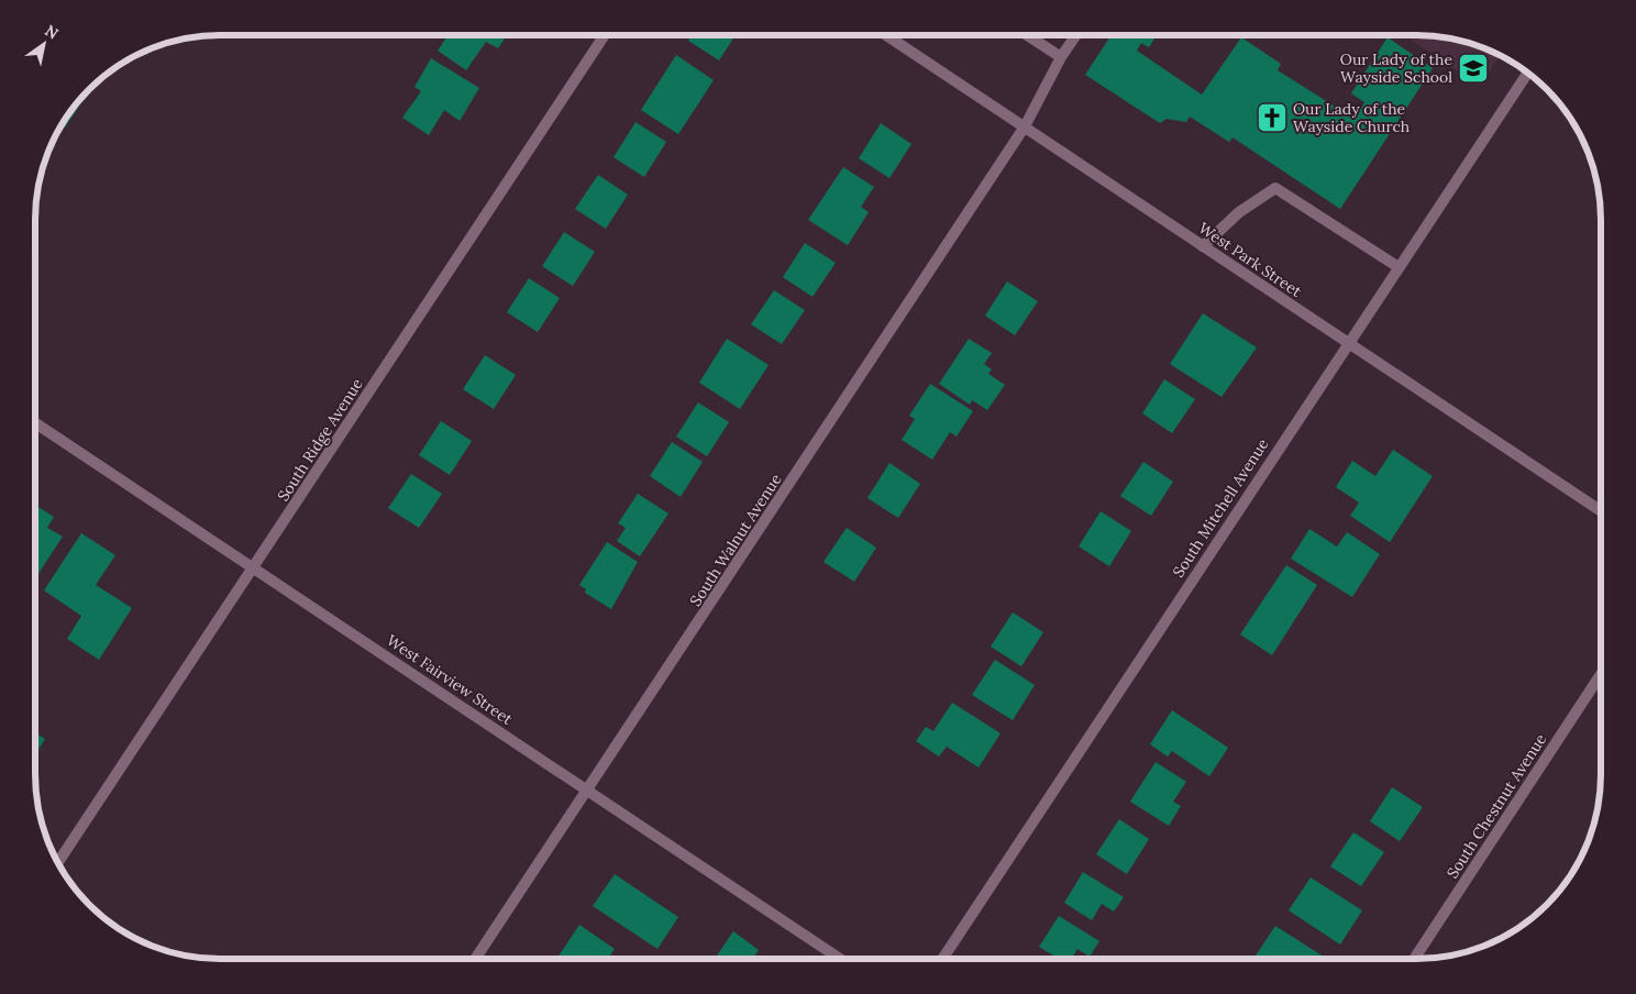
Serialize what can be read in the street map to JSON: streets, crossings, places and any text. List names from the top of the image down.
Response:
{
  "streets": {
    "street": [
      "West Park Street",
      "South Ridge Avenue",
      "South Mitchell Avenue",
      "South Walnut Avenue",
      "West Fairview Street",
      "South Chestnut Avenue"
    ]
  },
  "crossings": [
    ["West Park Street", "South Mitchell Avenue"],
    ["West Park Street", "South Walnut Avenue"],
    ["South Ridge Avenue", "West Fairview Street"],
    ["South Walnut Avenue", "West Fairview Street"]
  ],
  "places": {
    "school or university": ["Our Lady of the Wayside School"],
    "church": ["Our Lady of the Wayside Church"]
  },
  "north": "top right"
}
